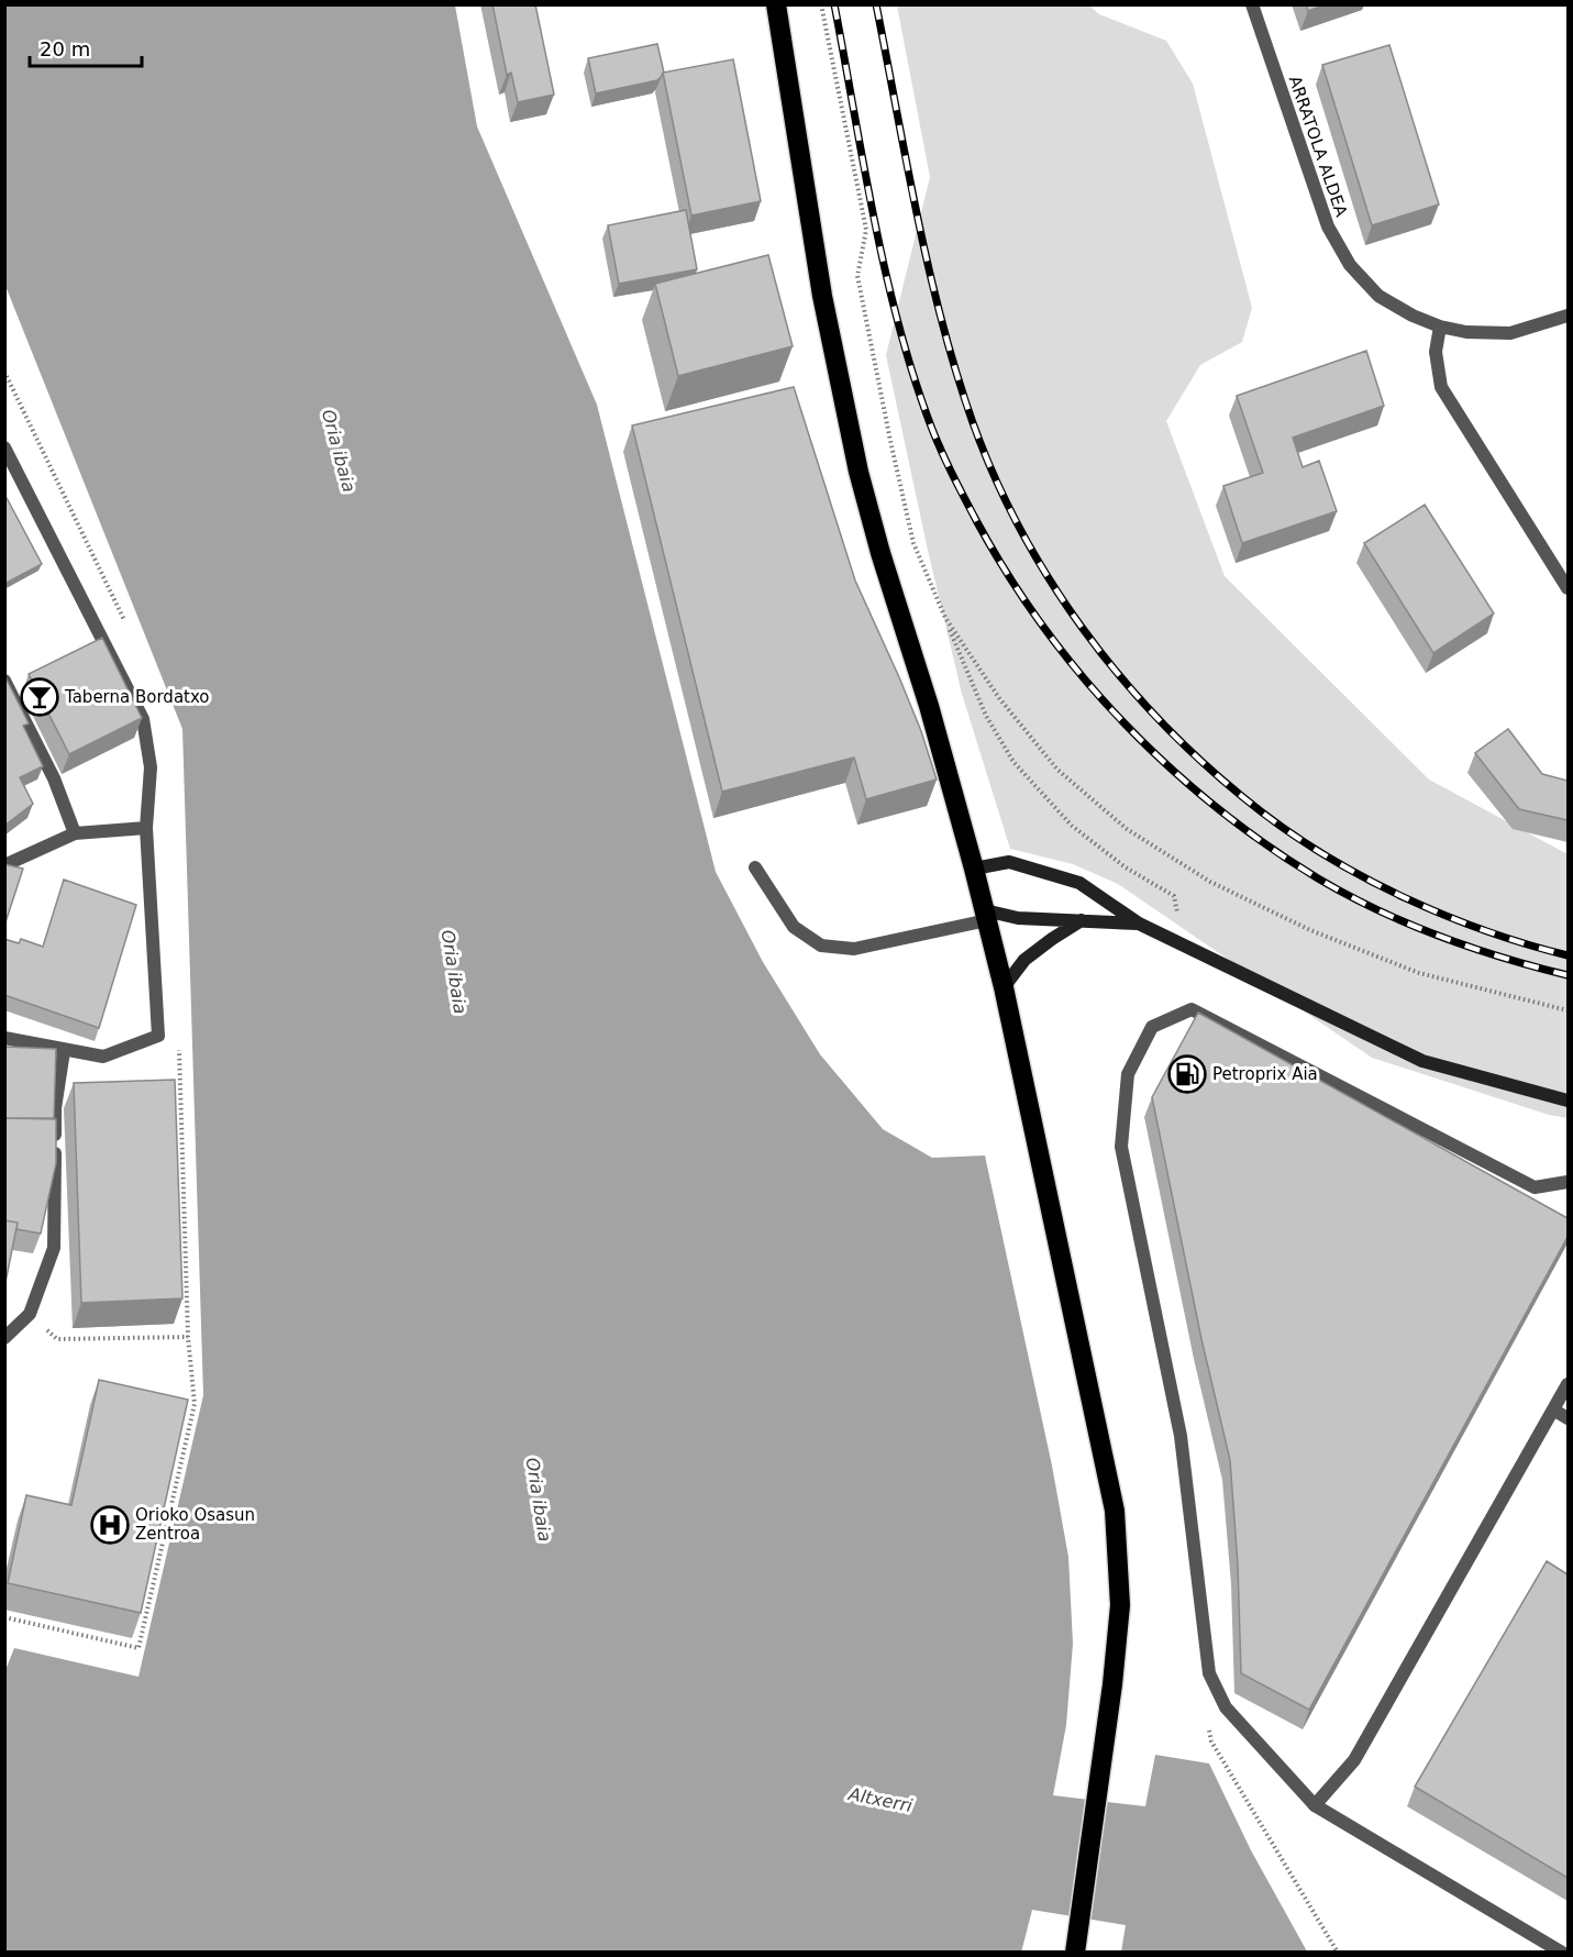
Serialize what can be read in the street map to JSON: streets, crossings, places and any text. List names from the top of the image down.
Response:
{
  "streets": {
    "street": ["ARRATOLA ALDEA"]
  },
  "water": ["Oria ibaia", "Altxerri"],
  "places": {
    "bar": ["Taberna Bordatxo"],
    "fuel station": ["Petroprix Aia"],
    "hospital": ["Orioko Osasun Zentroa"]
  },
  "scale_bar": "20 m"
}
